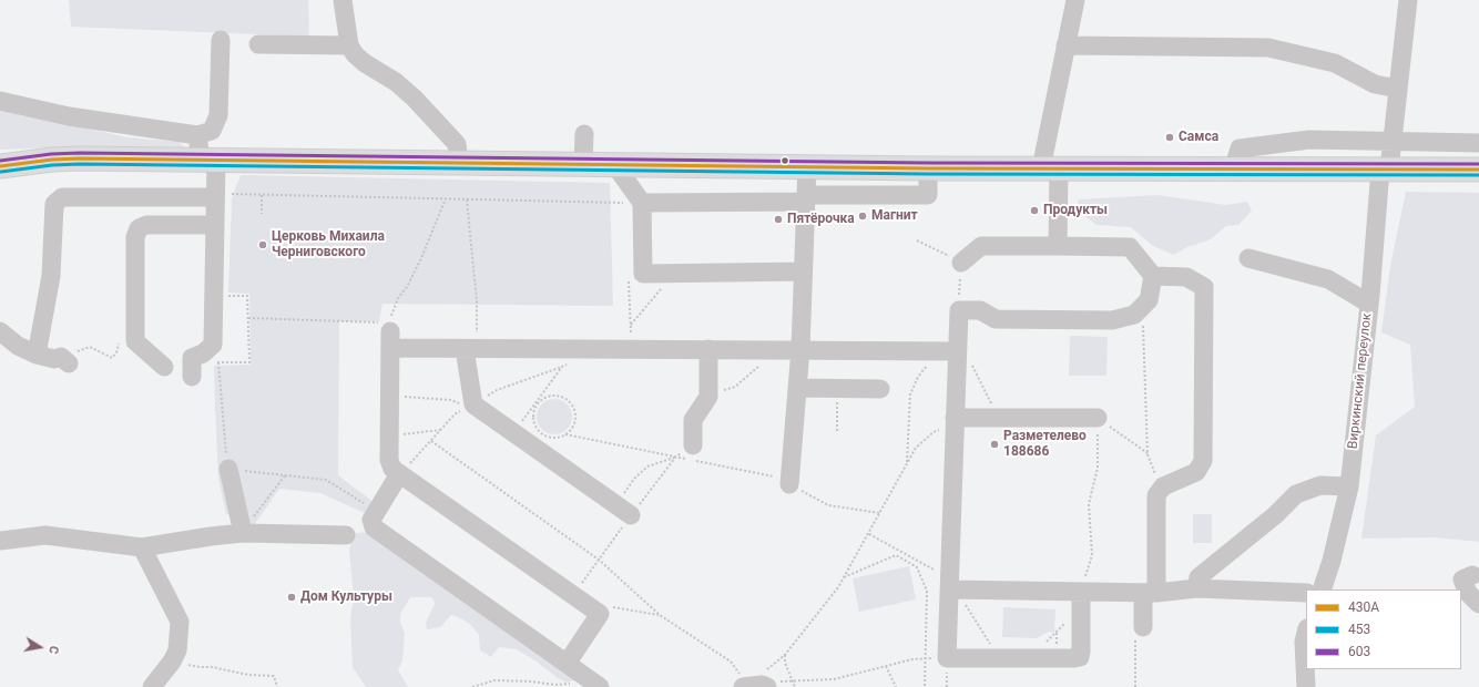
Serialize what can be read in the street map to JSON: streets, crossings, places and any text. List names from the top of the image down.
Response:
{
  "streets": {
    "street": ["Виркинский переулок"]
  },
  "places": [
    "Самса",
    "Продукты",
    "Магнит",
    "Пятёрочка",
    "Церковь Михаила Черниговского",
    "Разметелево 188686",
    "Дом Культуры"
  ],
  "lines": ["transit line 603", "transit line 430А", "transit line 453"],
  "legend": ["430А", "453", "603"],
  "north": "right"
}
